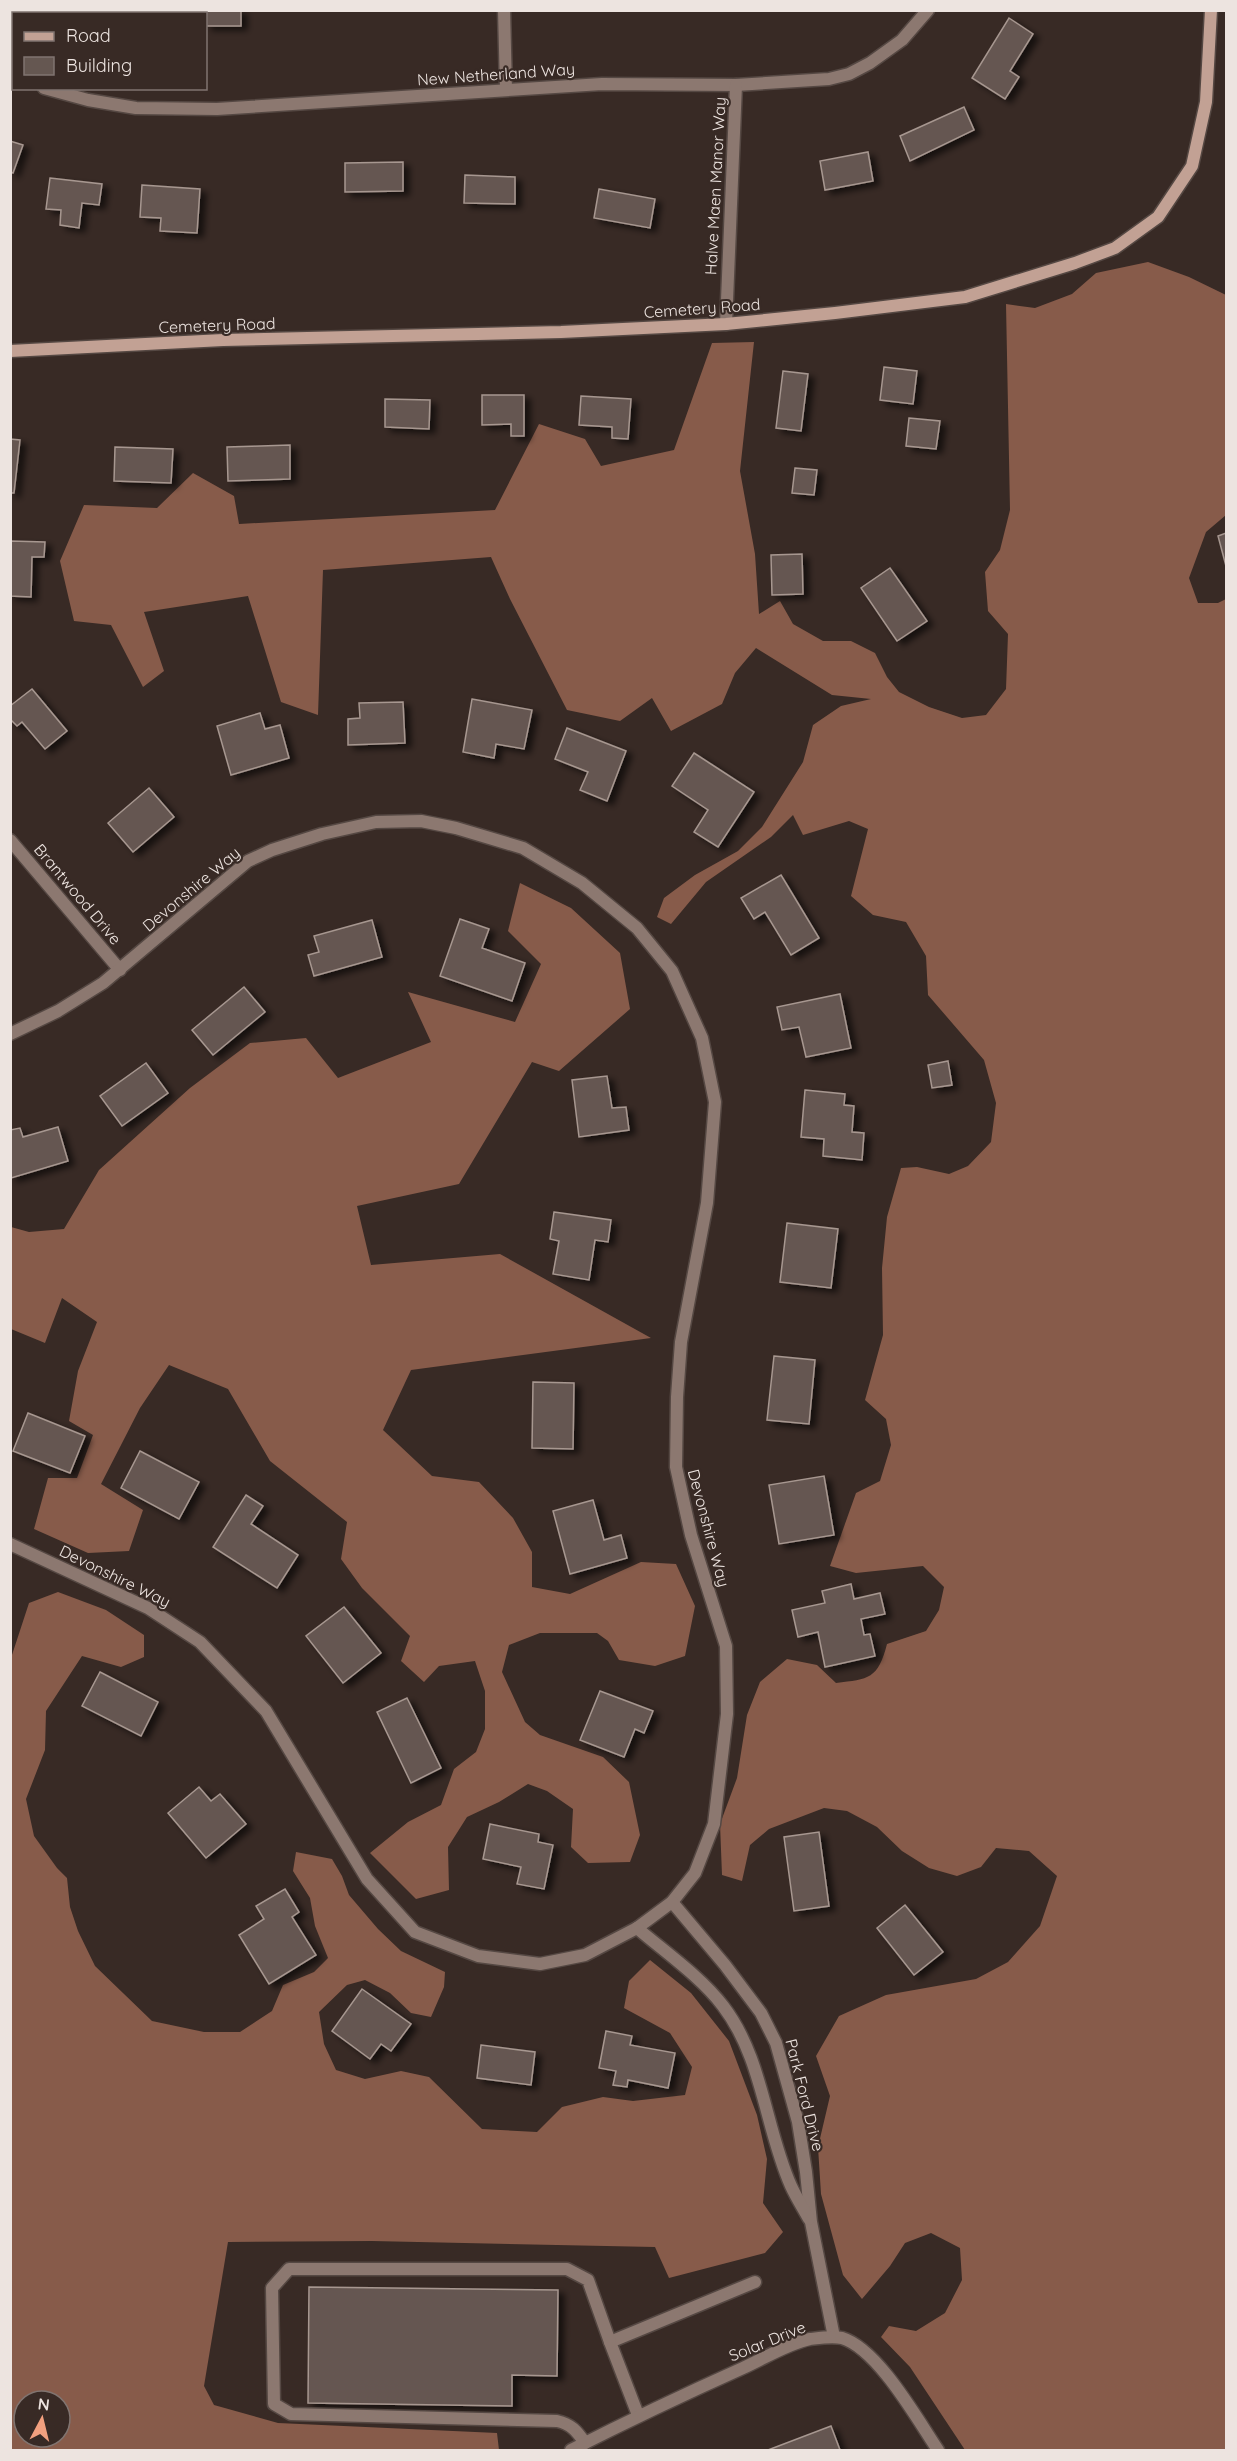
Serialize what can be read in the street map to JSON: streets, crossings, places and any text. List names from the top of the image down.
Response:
{
  "streets": {
    "street": [
      "New Netherland Way",
      "Halve Maen Manor Way",
      "Cemetery Road",
      "Devonshire Way",
      "Brantwood Drive",
      "Park Ford Drive",
      "Solar Drive"
    ]
  },
  "crossings": [
    ["New Netherland Way", "Halve Maen Manor Way"],
    ["Halve Maen Manor Way", "Cemetery Road"],
    ["Devonshire Way", "Brantwood Drive"],
    ["Devonshire Way", "Park Ford Drive"],
    ["Park Ford Drive", "Solar Drive"]
  ],
  "legend": ["Road", "Building"],
  "north": "top"
}
